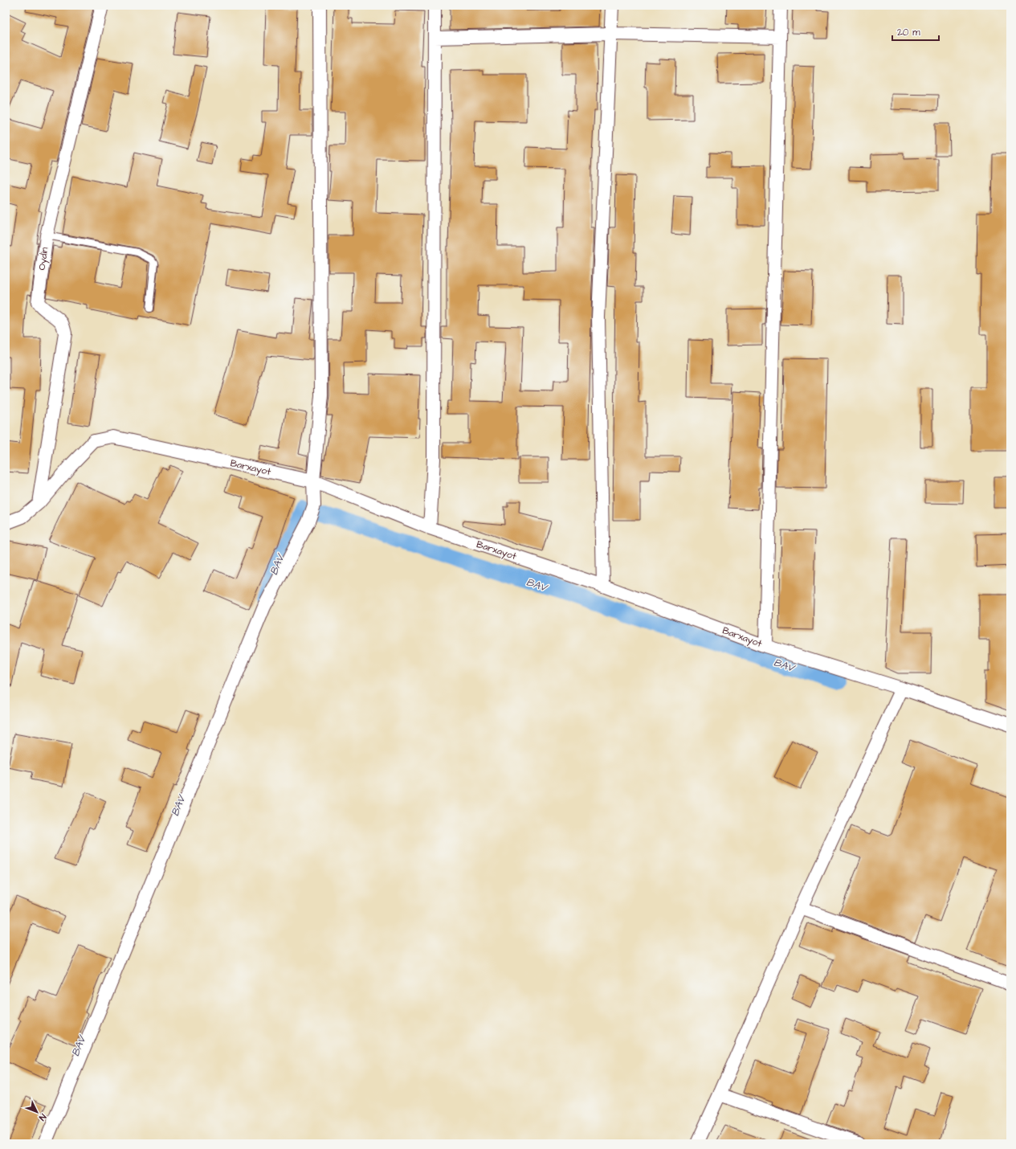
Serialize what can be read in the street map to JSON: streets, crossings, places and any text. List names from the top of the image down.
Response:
{
  "streets": {
    "street": ["Oydin", "Barxayot"]
  },
  "crossings": [
    ["Oydin", "Barxayot"]
  ],
  "water": ["BAV"],
  "scale_bar": "20 m",
  "north": "bottom right"
}
